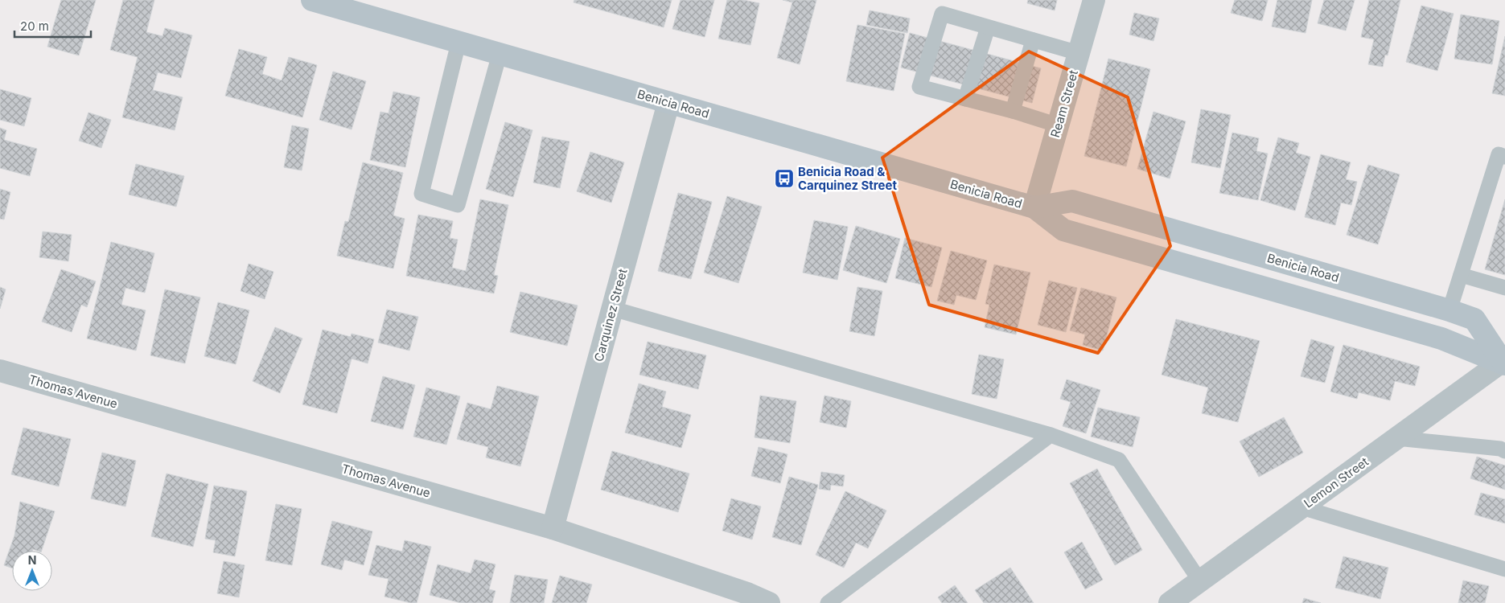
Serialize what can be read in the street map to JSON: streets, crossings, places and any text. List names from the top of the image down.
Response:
{
  "streets": {
    "main road": ["Benicia Road"],
    "street": [
      "Ream Street",
      "Carquinez Street",
      "Thomas Avenue",
      "Lemon Street"
    ]
  },
  "crossings": [
    ["Benicia Road", "Ream Street"],
    ["Benicia Road", "Carquinez Street"],
    ["Benicia Road", "Lemon Street"],
    ["Carquinez Street", "Thomas Avenue"]
  ],
  "places": {
    "bus stop": ["Benicia Road & Carquinez Street"]
  },
  "scale_bar": "20 m",
  "north": "top"
}
